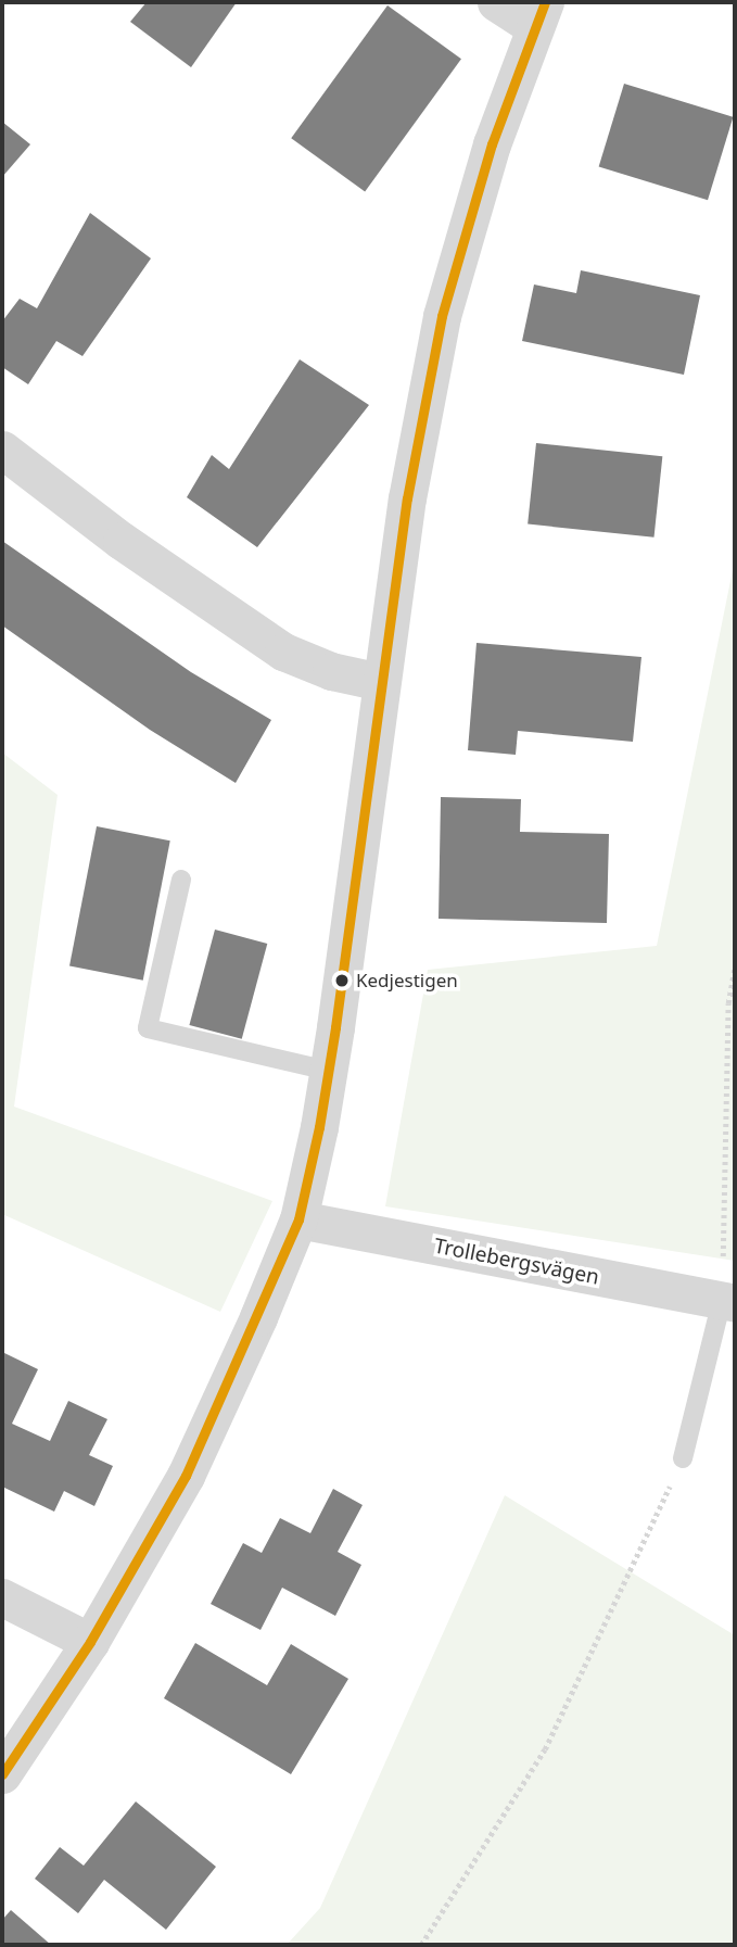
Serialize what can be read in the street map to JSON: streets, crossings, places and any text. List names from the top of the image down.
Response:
{
  "streets": {
    "street": ["Trollebergsvägen"]
  },
  "places": ["Kedjestigen"]
}
